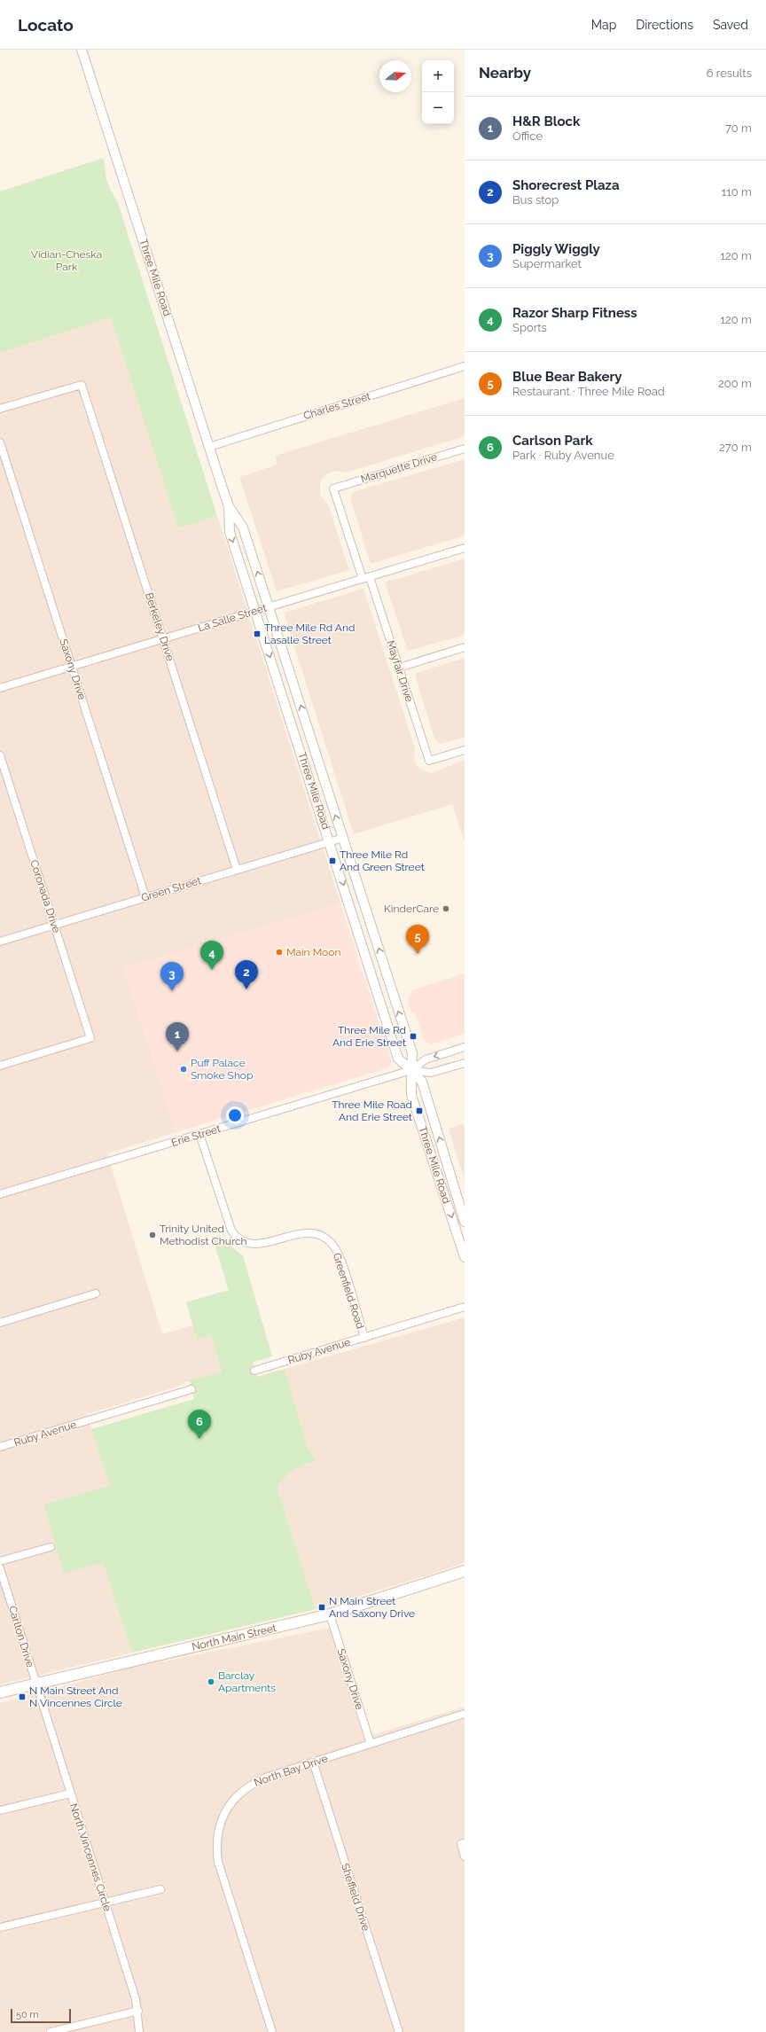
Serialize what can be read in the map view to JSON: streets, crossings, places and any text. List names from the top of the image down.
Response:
{
  "streets": {
    "main road": ["North Main Street"],
    "street": [
      "Three Mile Road",
      "Charles Street",
      "Marquette Drive",
      "La Salle Street",
      "Berkeley Drive",
      "Saxony Drive",
      "Mayfair Drive",
      "Green Street",
      "Coronada Drive",
      "Erie Street",
      "Greenfield Road",
      "Ruby Avenue",
      "Carlton Drive",
      "North Bay Drive",
      "North Vincennes Circle",
      "Sheffield Drive"
    ]
  },
  "crossings": [
    ["Three Mile Road", "Charles Street"],
    ["Three Mile Road", "La Salle Street"],
    ["Three Mile Road", "Green Street"],
    ["Three Mile Road", "Erie Street"],
    ["Marquette Drive", "Mayfair Drive"],
    ["La Salle Street", "Berkeley Drive"],
    ["La Salle Street", "Saxony Drive"],
    ["La Salle Street", "Mayfair Drive"],
    ["Berkeley Drive", "Green Street"],
    ["Saxony Drive", "Green Street"],
    ["Saxony Drive", "North Main Street"],
    ["Saxony Drive", "North Bay Drive"],
    ["Green Street", "Coronada Drive"],
    ["Erie Street", "Greenfield Road"],
    ["Greenfield Road", "Ruby Avenue"],
    ["Carlton Drive", "North Main Street"],
    ["Carlton Drive", "North Vincennes Circle"],
    ["North Main Street", "North Vincennes Circle"],
    ["North Bay Drive", "Sheffield Drive"]
  ],
  "parks": ["Vidian-Cheska Park"],
  "places": {
    "transit": [
      "Three Mile Rd And Lasalle Street",
      "Three Mile Rd And Green Street",
      "Three Mile Rd And Erie Street",
      "Three Mile Road And Erie Street",
      "N Main Street And Saxony Drive",
      "N Main Street And N Vincennes Circle"
    ],
    "other": [
      "KinderCare",
      "Main Moon",
      "Puff Palace Smoke Shop",
      "Trinity United Methodist Church",
      "Barclay Apartments"
    ]
  },
  "scale_bar": "50 m",
  "north": "right",
  "page": {
    "header": "Locato",
    "nav": ["Map", "Directions", "Saved"],
    "heading": ["Nearby", "6 results"],
    "map_buttons": ["+", "−"],
    "list": [
      {
        "mark": "1",
        "name": "H&R Block",
        "note": "Office",
        "value": "70 m"
      },
      {
        "mark": "2",
        "name": "Shorecrest Plaza",
        "note": "Bus stop",
        "value": "110 m"
      },
      {
        "mark": "3",
        "name": "Piggly Wiggly",
        "note": "Supermarket",
        "value": "120 m"
      },
      {
        "mark": "4",
        "name": "Razor Sharp Fitness",
        "note": "Sports",
        "value": "120 m"
      },
      {
        "mark": "5",
        "name": "Blue Bear Bakery",
        "note": "Restaurant · Three Mile Road",
        "value": "200 m"
      },
      {
        "mark": "6",
        "name": "Carlson Park",
        "note": "Park · Ruby Avenue",
        "value": "270 m"
      }
    ],
    "pins": [
      "5",
      "4",
      "2",
      "3",
      "1",
      "6"
    ],
    "scale": "50 m"
  }
}
